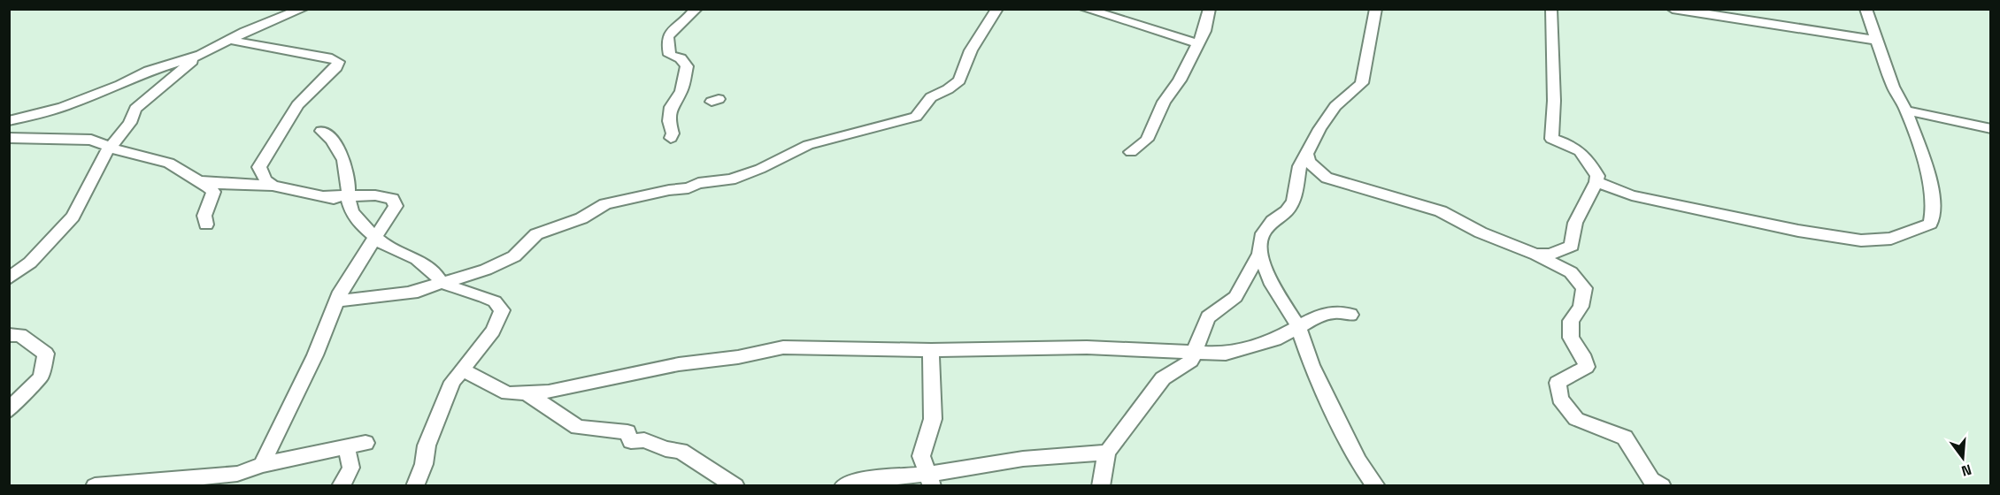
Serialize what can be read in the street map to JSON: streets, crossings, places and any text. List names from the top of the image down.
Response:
{
  "north": "bottom"
}
